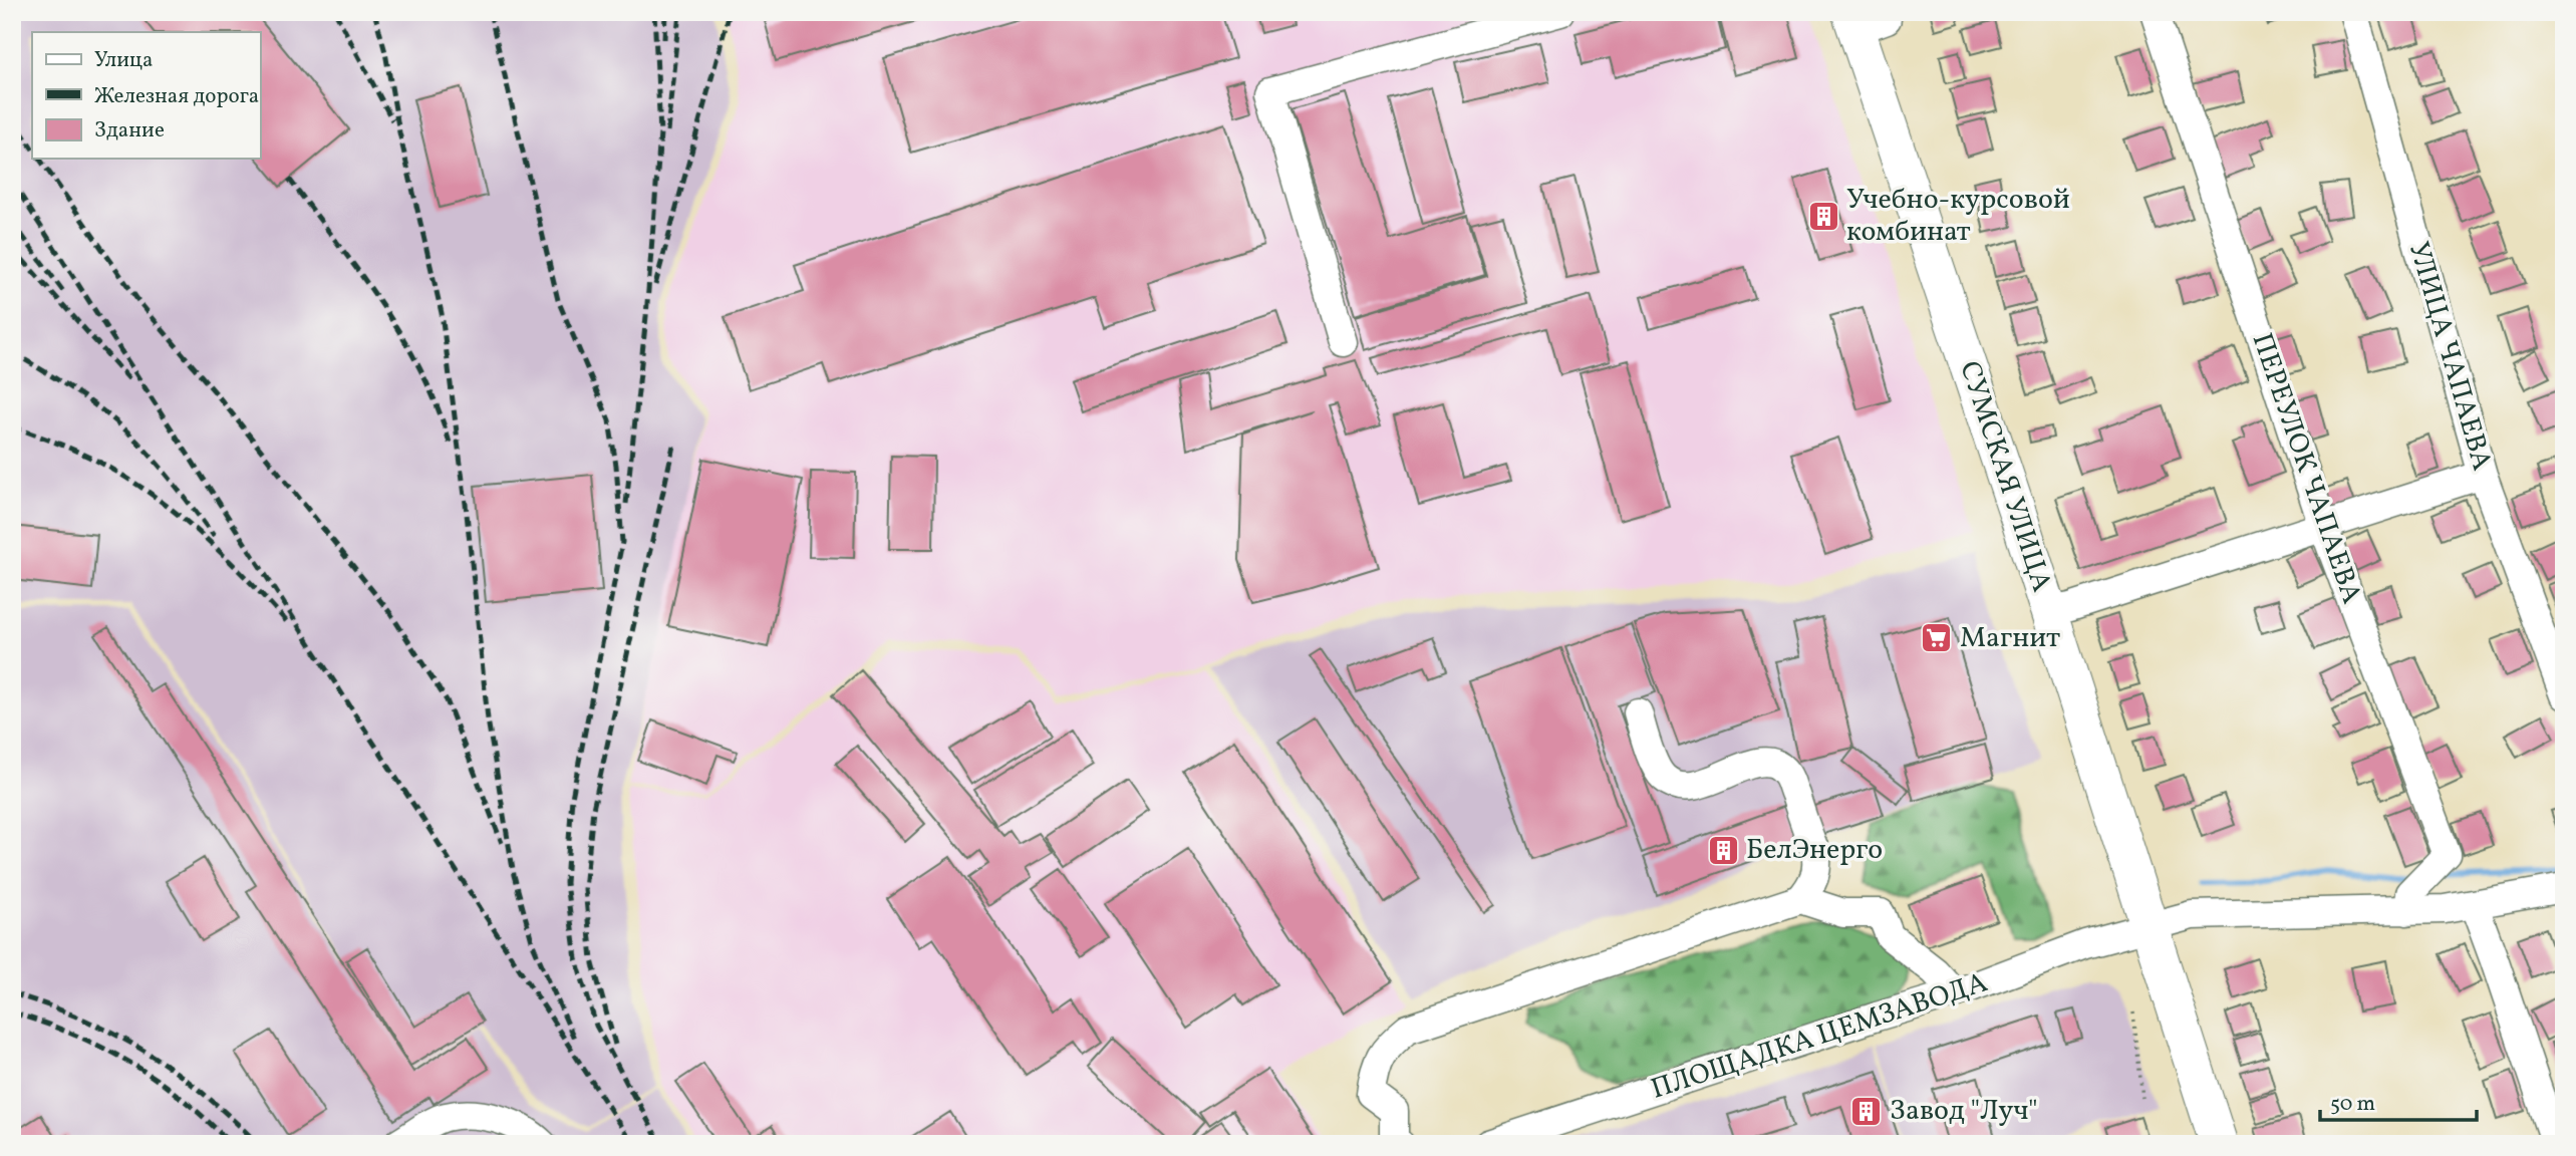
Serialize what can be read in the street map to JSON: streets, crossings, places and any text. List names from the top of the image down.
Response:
{
  "streets": {
    "main road": ["СУМСКАЯ УЛИЦА"],
    "street": ["УЛИЦА ЧАПАЕВА", "ПЕРЕУЛОК ЧАПАЕВА", "ПЛОЩАДКА ЦЕМЗАВОДА"]
  },
  "crossings": [
    ["ПЕРЕУЛОК ЧАПАЕВА", "ПЛОЩАДКА ЦЕМЗАВОДА"],
    ["СУМСКАЯ УЛИЦА", "ПЛОЩАДКА ЦЕМЗАВОДА"]
  ],
  "places": {
    "building": ["Учебно-курсовой комбинат", "БелЭнерго", "Завод \"Луч\""],
    "supermarket": ["Магнит"]
  },
  "legend": ["Улица", "Железная дорога", "Здание"],
  "scale_bar": "50 m"
}
